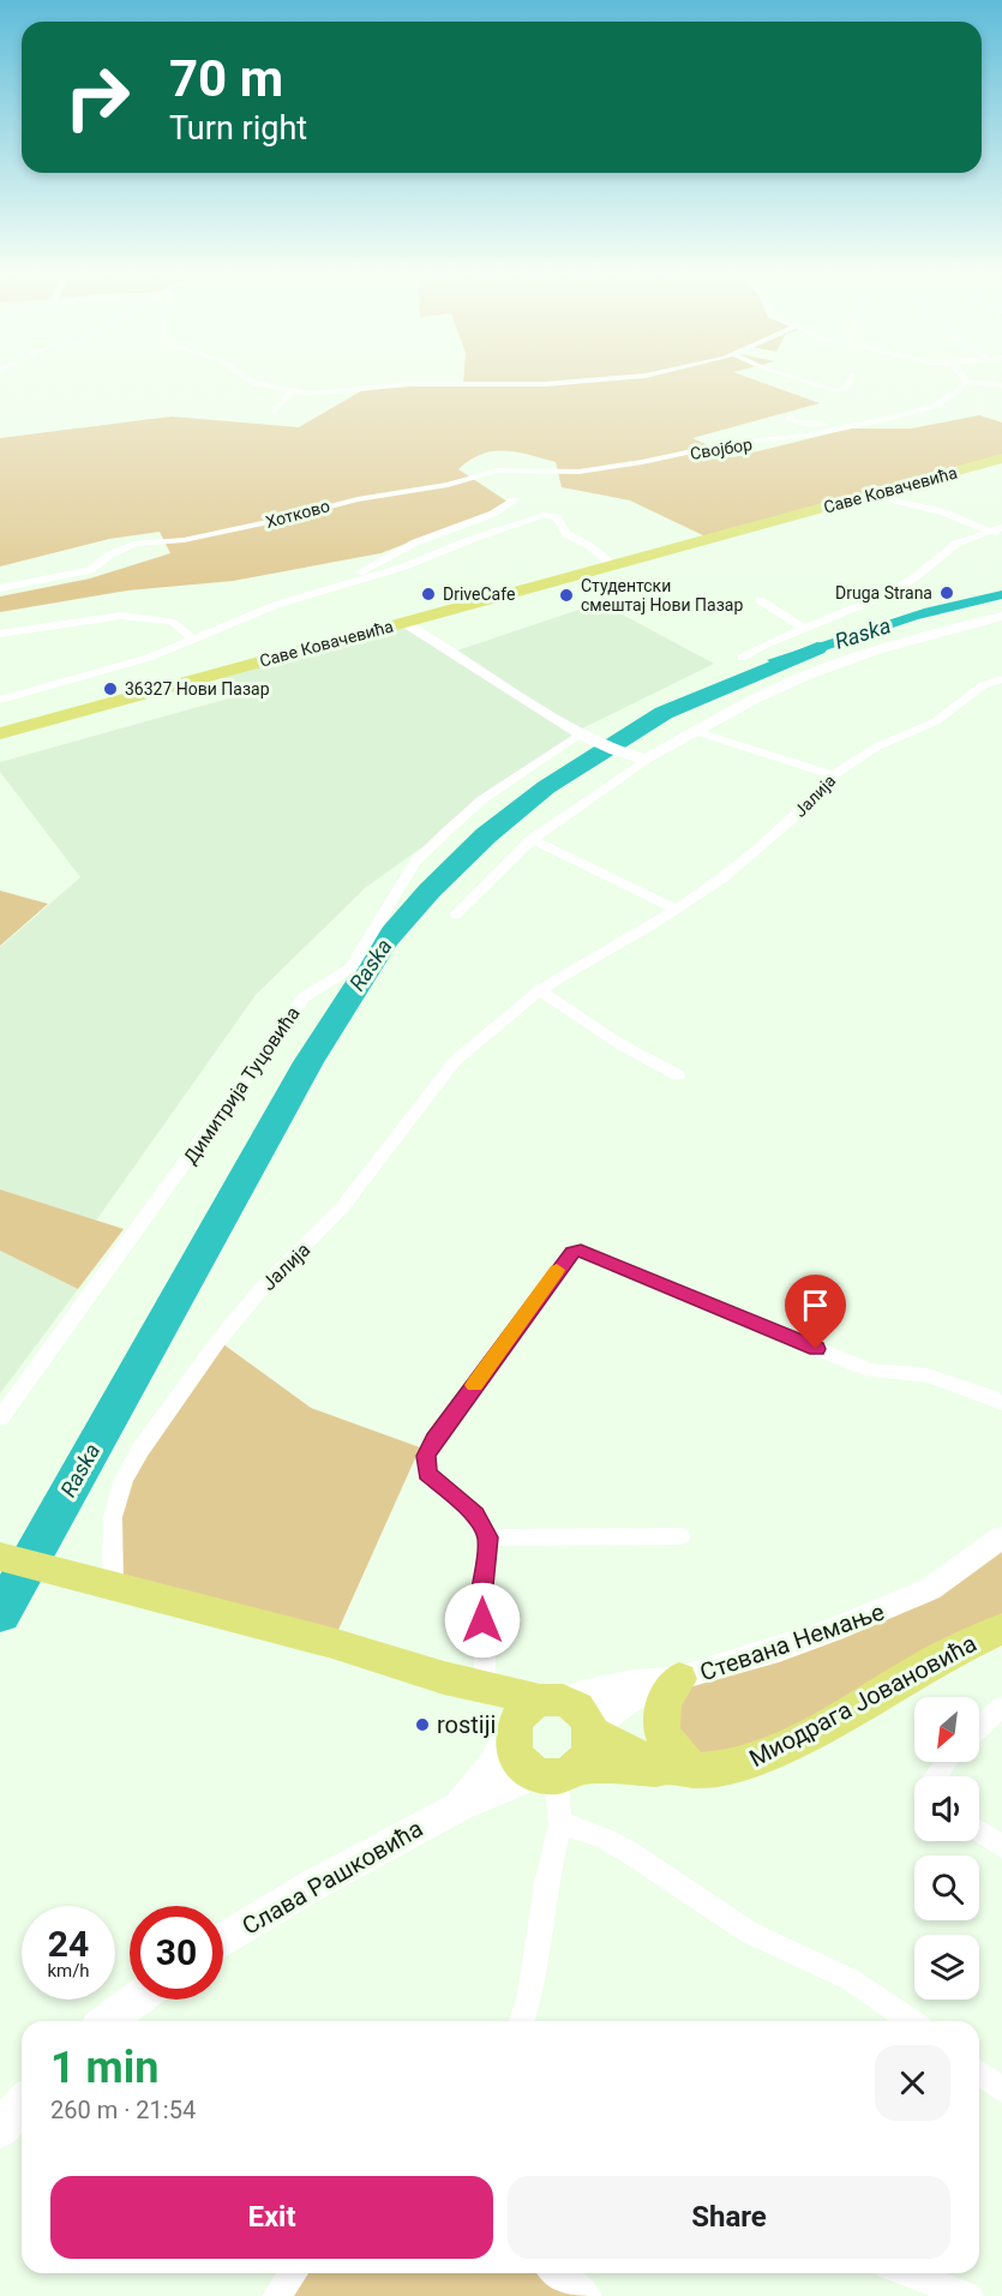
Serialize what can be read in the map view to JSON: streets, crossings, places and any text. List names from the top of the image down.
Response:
{
  "streets": {
    "main road": ["Саве Ковачевића", "Миодрага Јовановића", "Слава Рашковића"],
    "street": [
      "Својбор",
      "Хотково",
      "Јалија",
      "Димитрија Туцовића",
      "Стевана Немање"
    ]
  },
  "crossings": [
    ["Својбор", "Хотково"],
    ["Саве Ковачевића", "Димитрија Туцовића"],
    ["Стевана Немање", "Миодрага Јовановића"]
  ],
  "water": ["Raska"],
  "places": [
    "Druga Strana",
    "DriveCafe",
    "Студентски смештај Нови Пазар",
    "36327 Нови Пазар",
    "rostiji"
  ],
  "north": "bottom left",
  "page": {
    "turn": ["70 m", "Turn right"],
    "speed": "24 km/h",
    "limit": "30",
    "heading": ["1 min", "260 m · 21:54"],
    "buttons": ["Exit", "Share"]
  }
}
